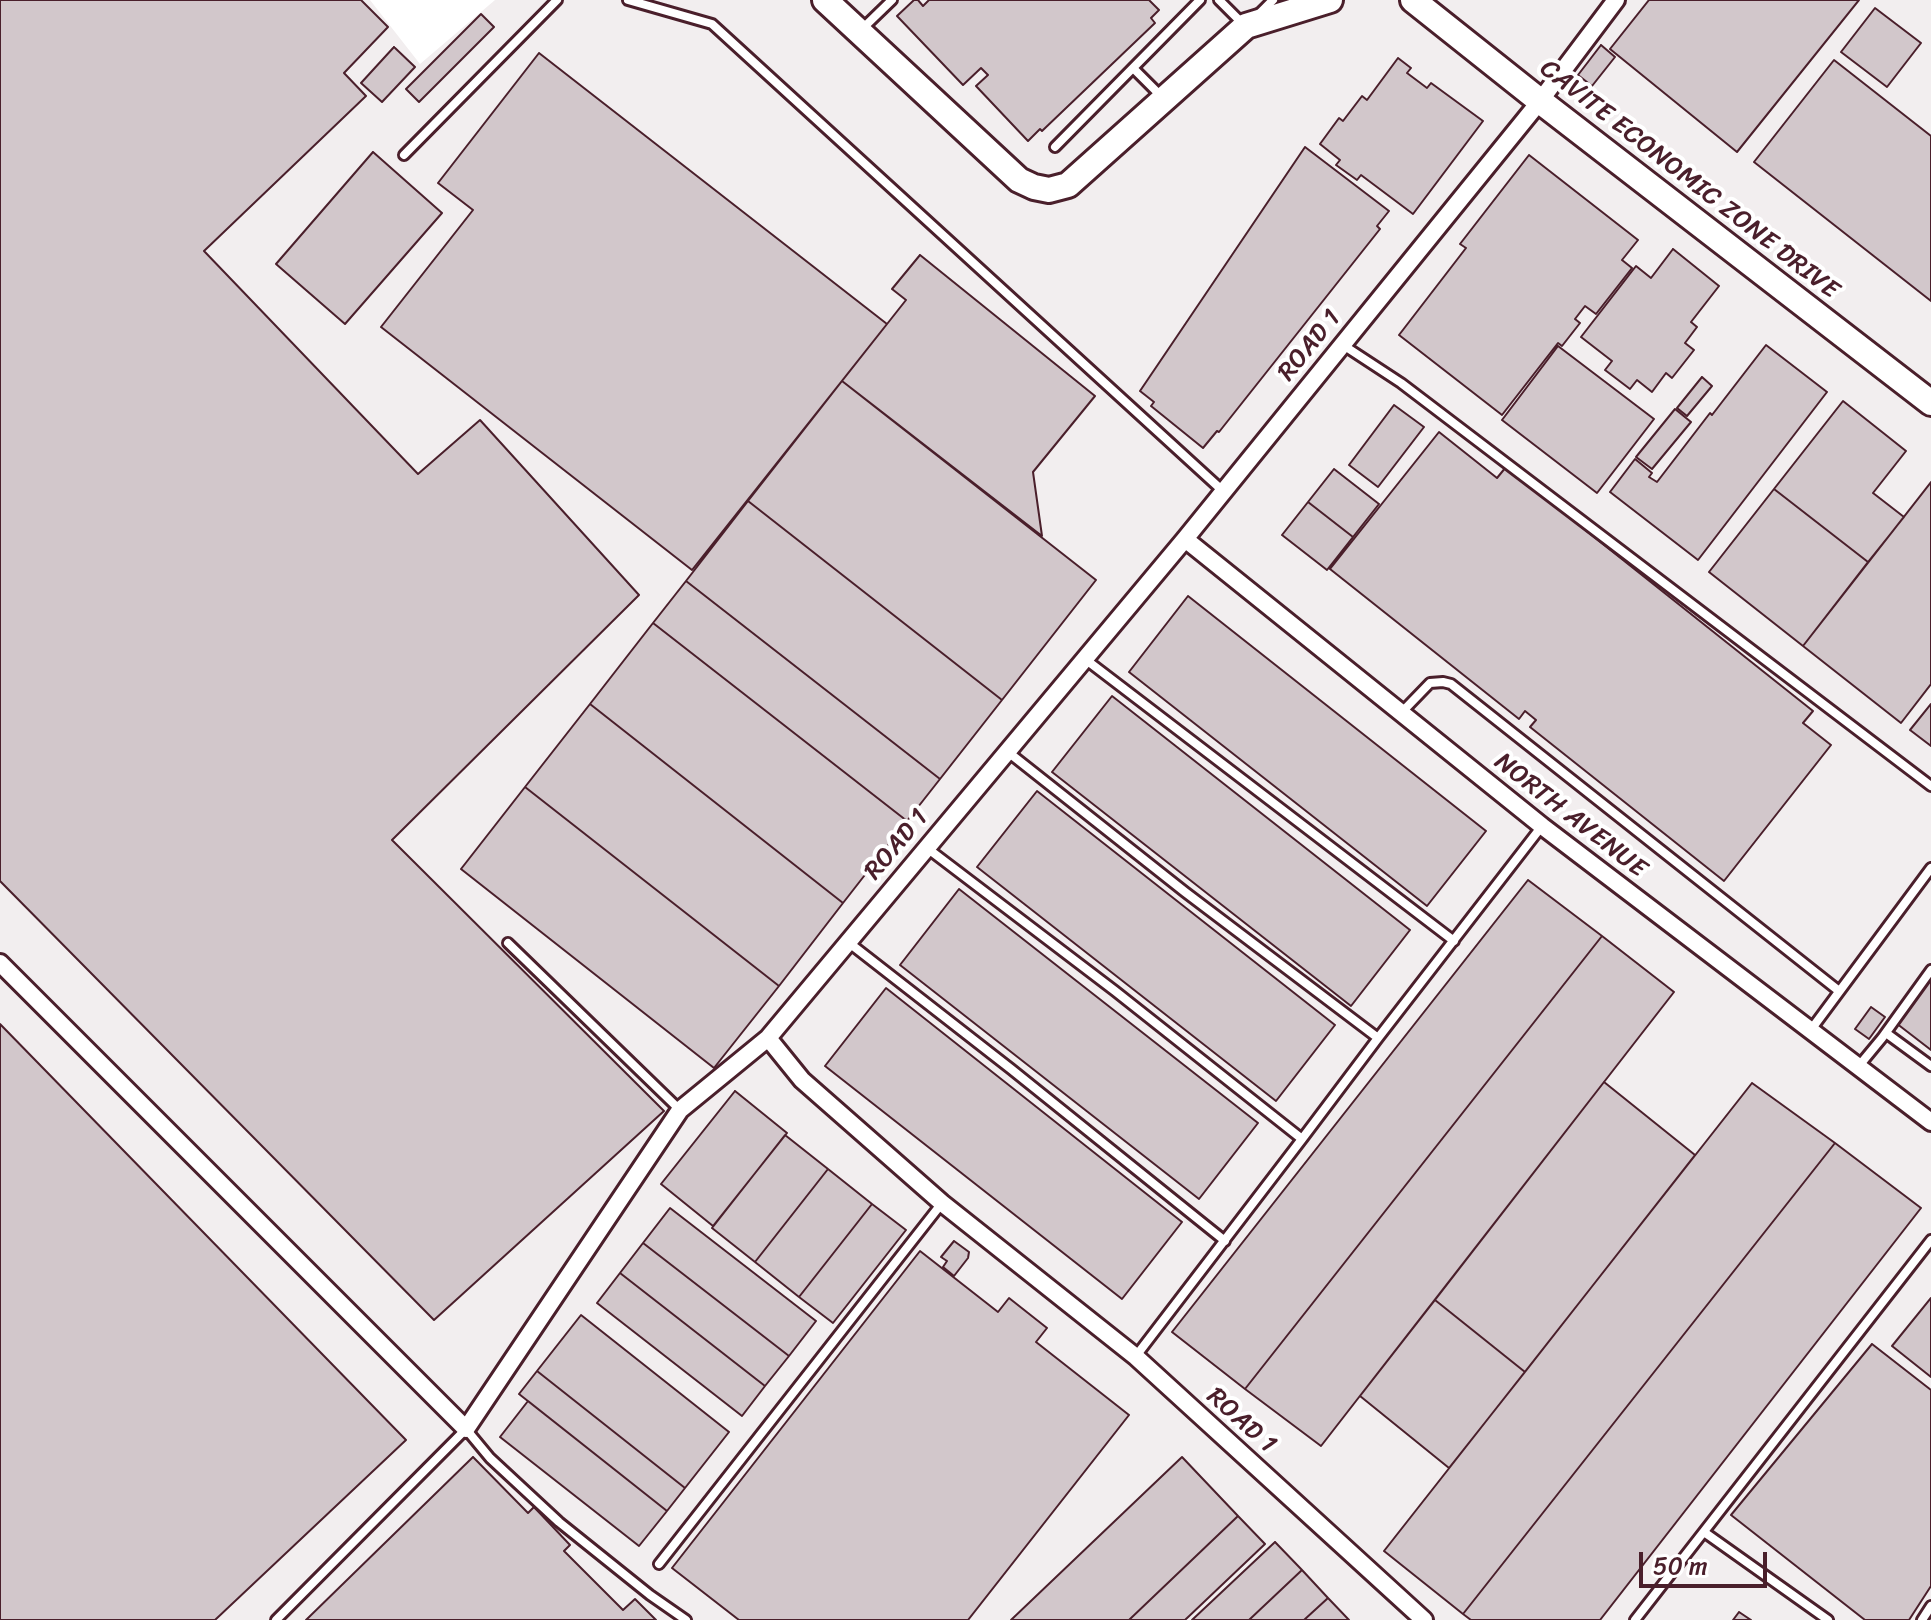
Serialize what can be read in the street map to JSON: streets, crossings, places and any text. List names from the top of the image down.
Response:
{
  "streets": {
    "street": ["CAVITE ECONOMIC ZONE DRIVE", "ROAD 1", "NORTH AVENUE"]
  },
  "crossings": [
    ["CAVITE ECONOMIC ZONE DRIVE", "ROAD 1"],
    ["ROAD 1", "NORTH AVENUE"]
  ],
  "scale_bar": "50 m"
}
